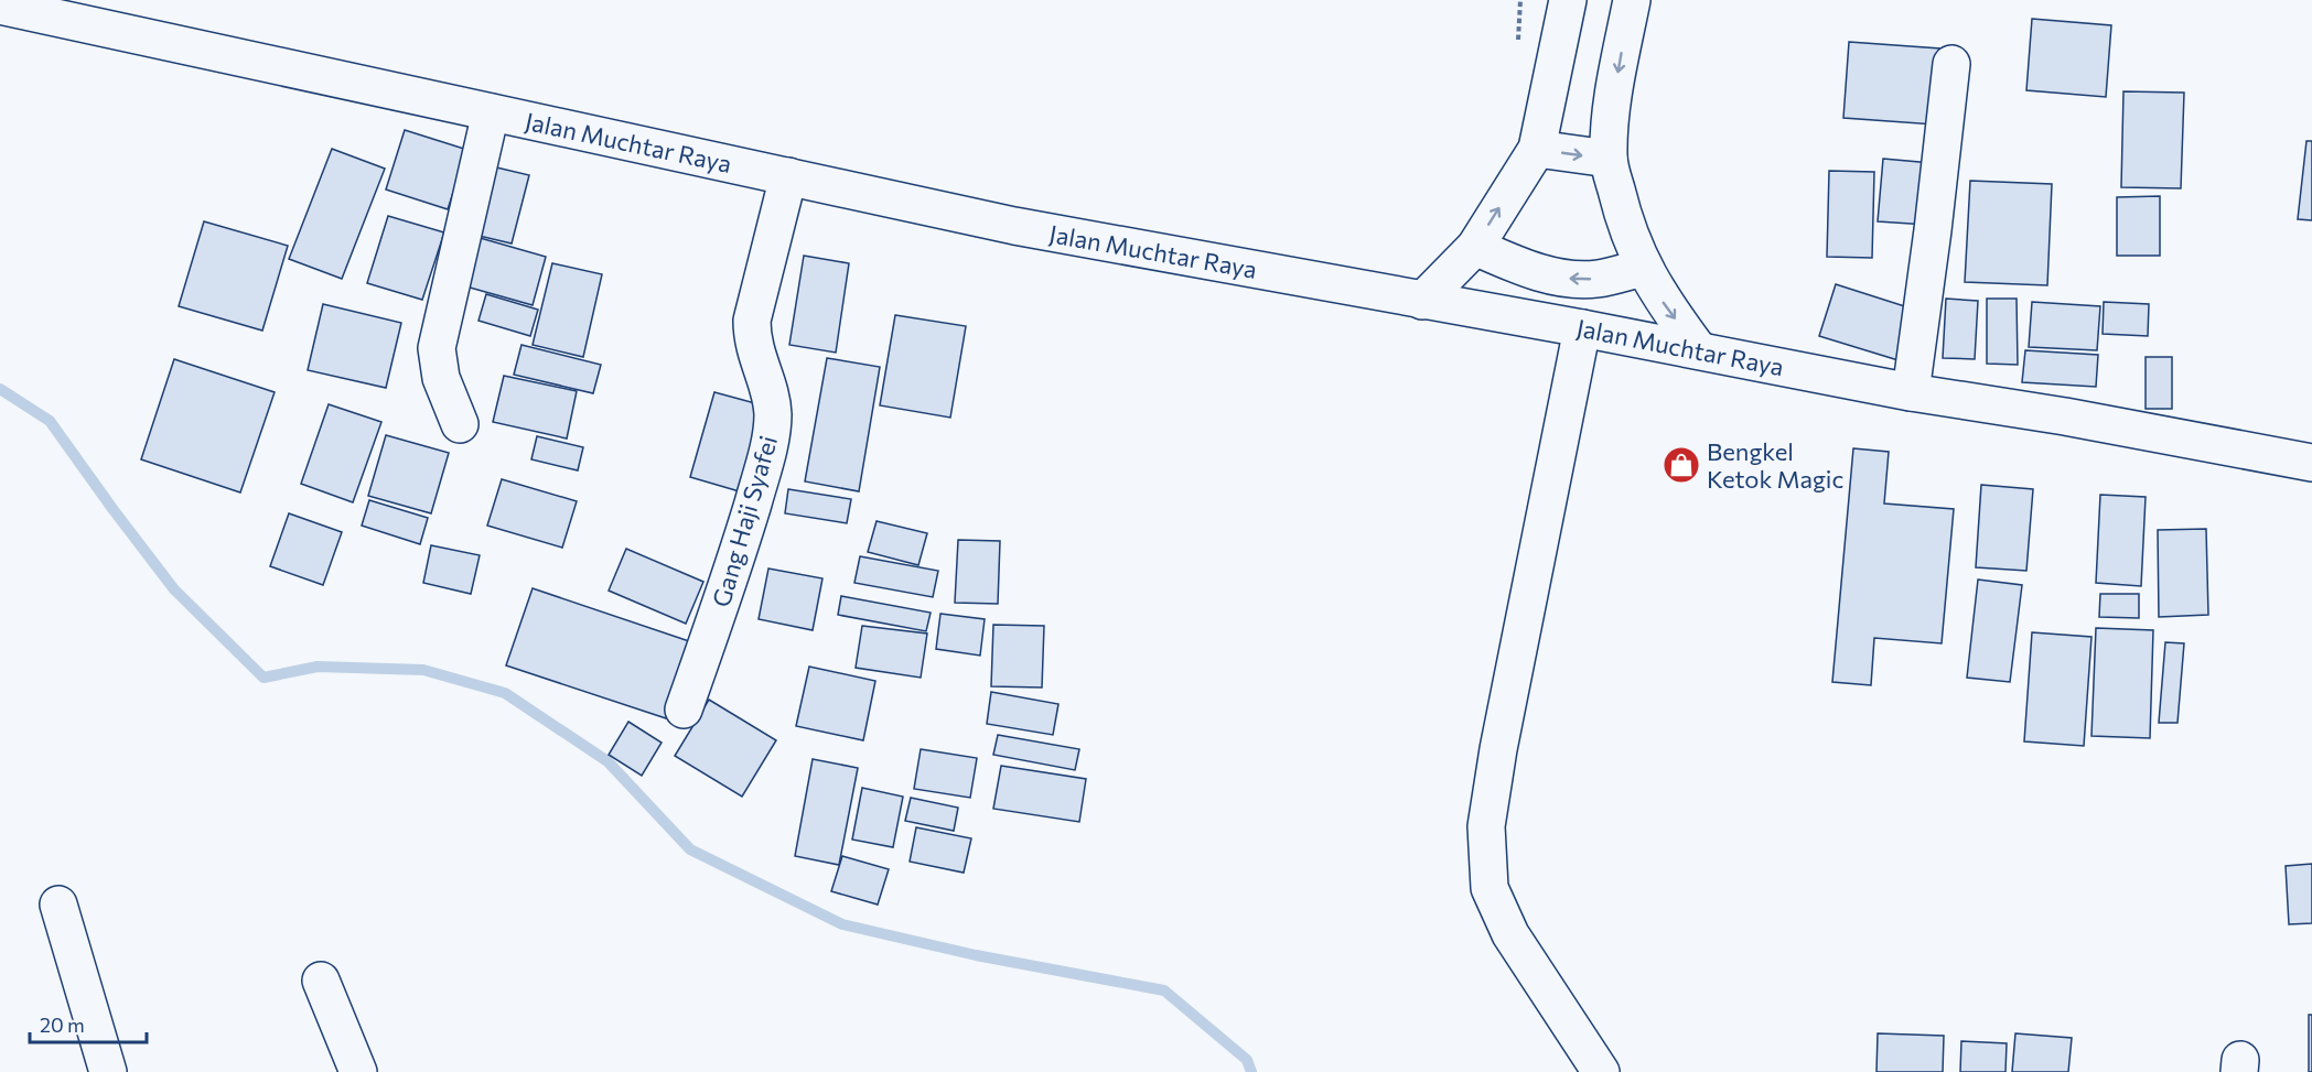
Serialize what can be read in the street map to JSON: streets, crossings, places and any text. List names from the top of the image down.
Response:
{
  "streets": {
    "main road": ["Jalan Muchtar Raya", "Gang Haji Syafei"]
  },
  "crossings": [
    ["Jalan Muchtar Raya", "Gang Haji Syafei"]
  ],
  "places": {
    "shop": ["Bengkel Ketok Magic"]
  },
  "scale_bar": "20 m"
}
